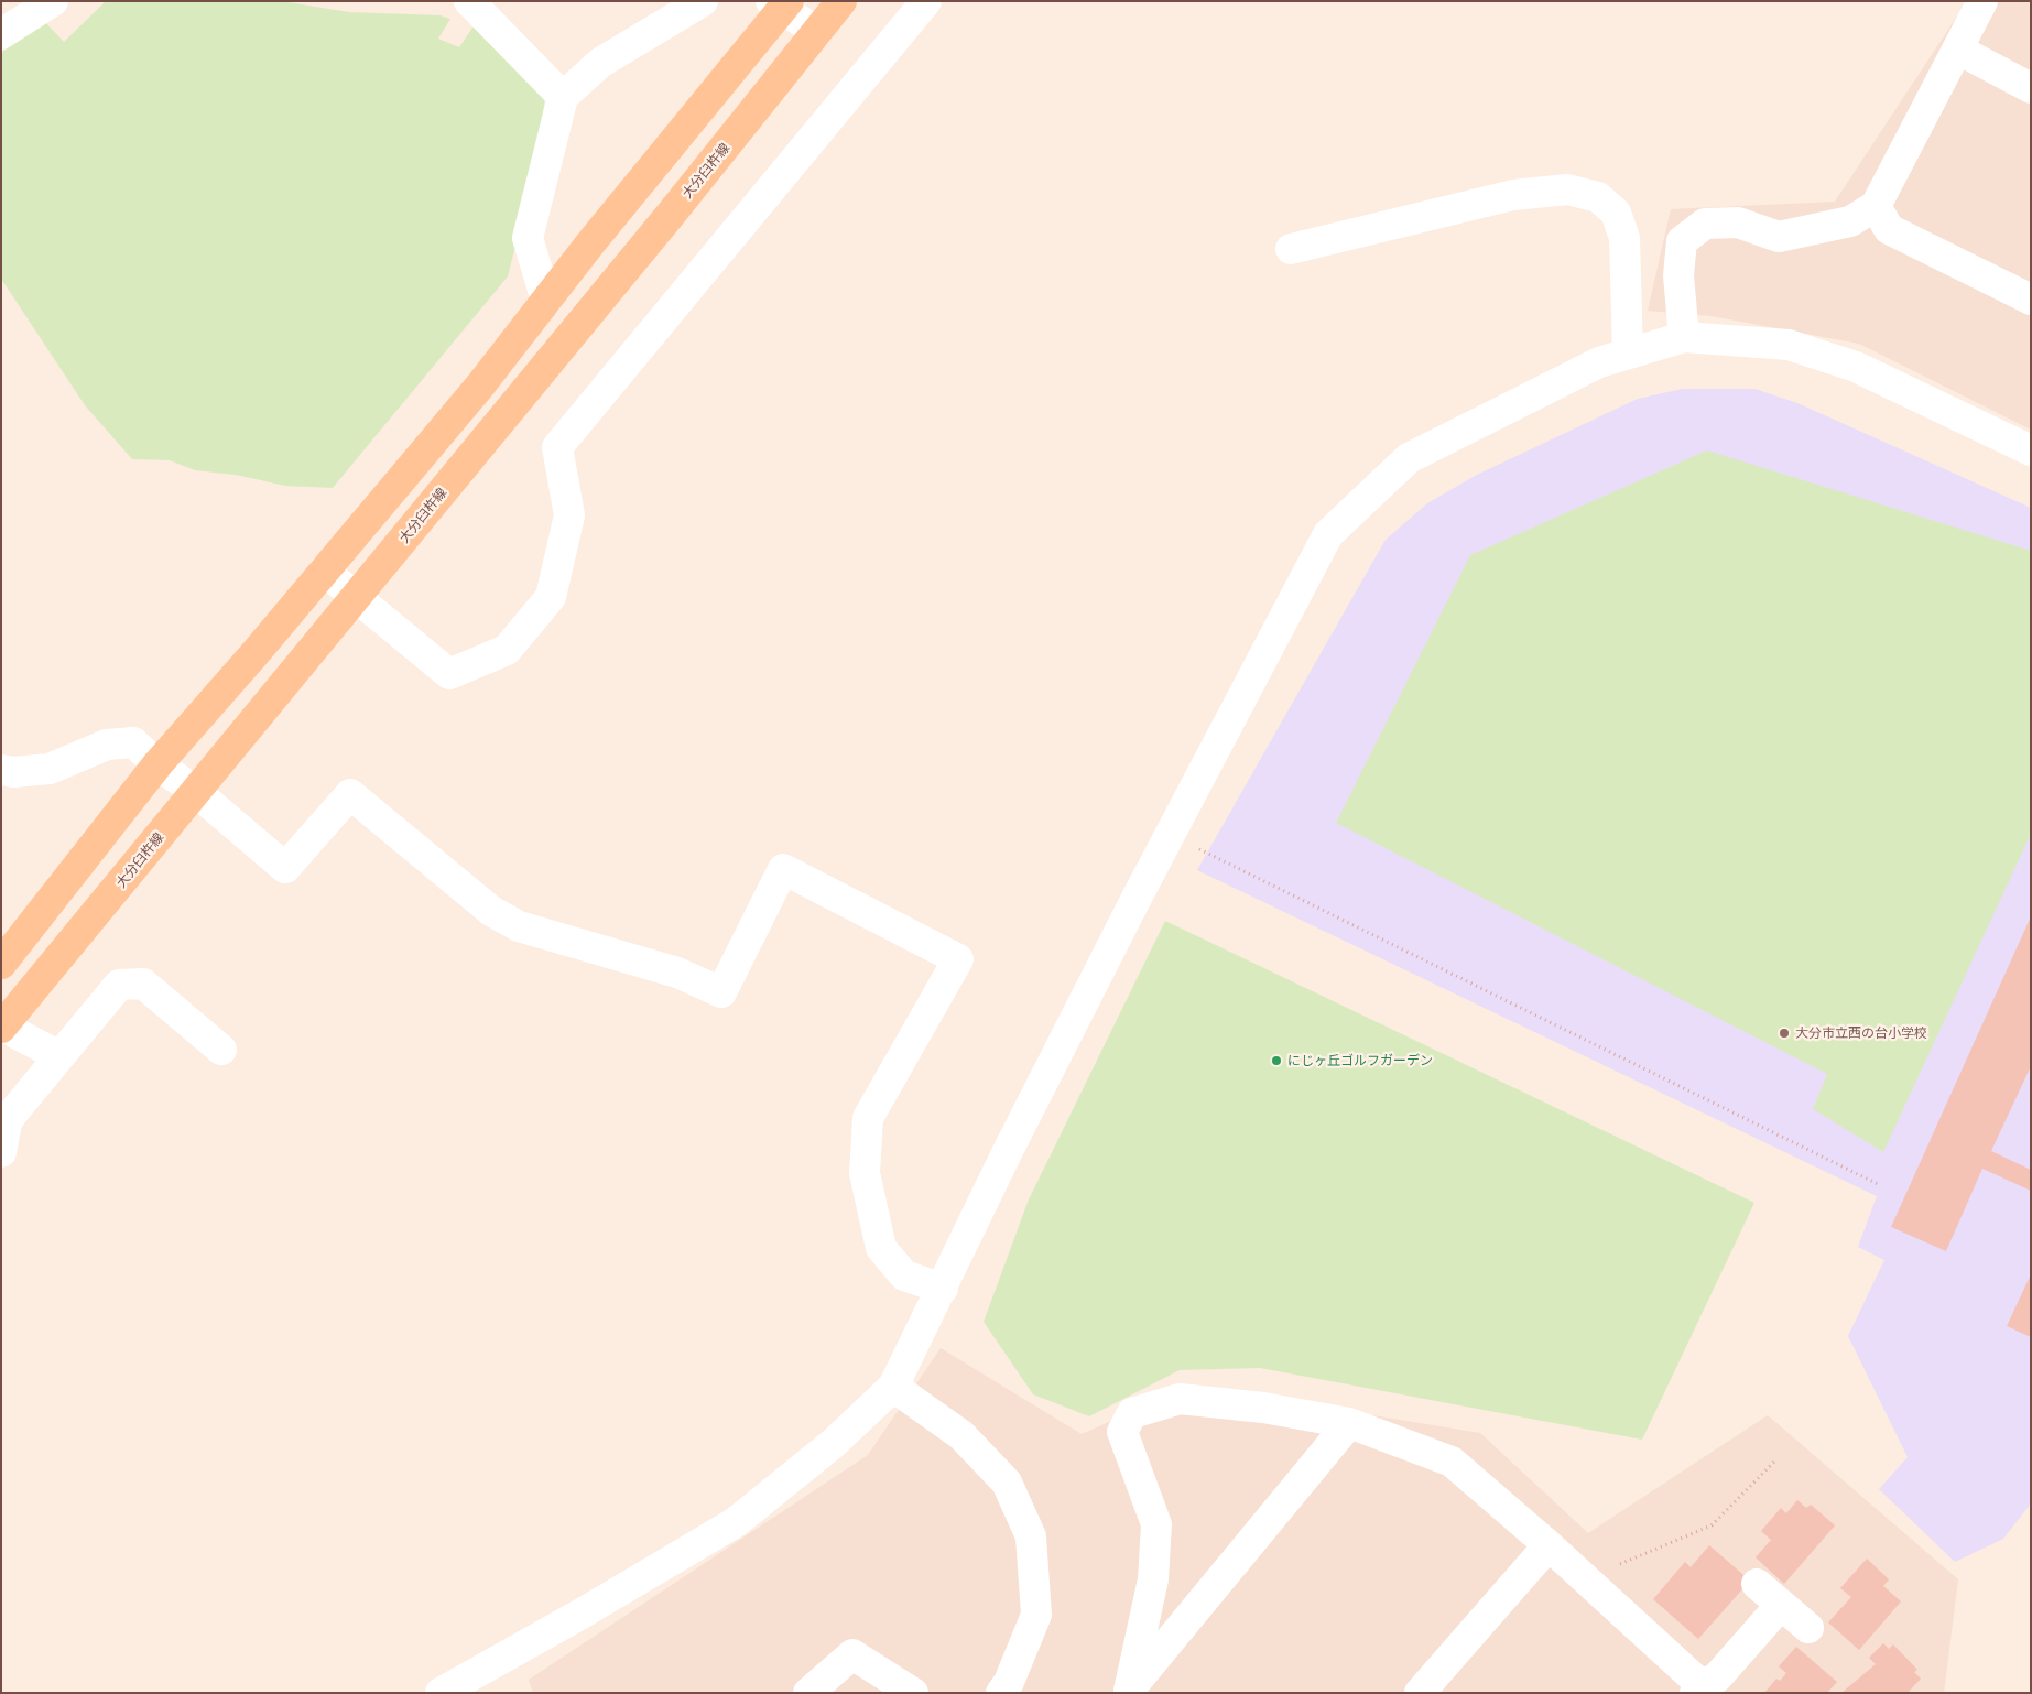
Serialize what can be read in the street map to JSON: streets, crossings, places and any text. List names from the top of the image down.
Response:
{
  "streets": {
    "main road": ["大分臼杵線"]
  },
  "places": ["大分市立西の台小学校", "にじヶ丘ゴルフガーデン"]
}
